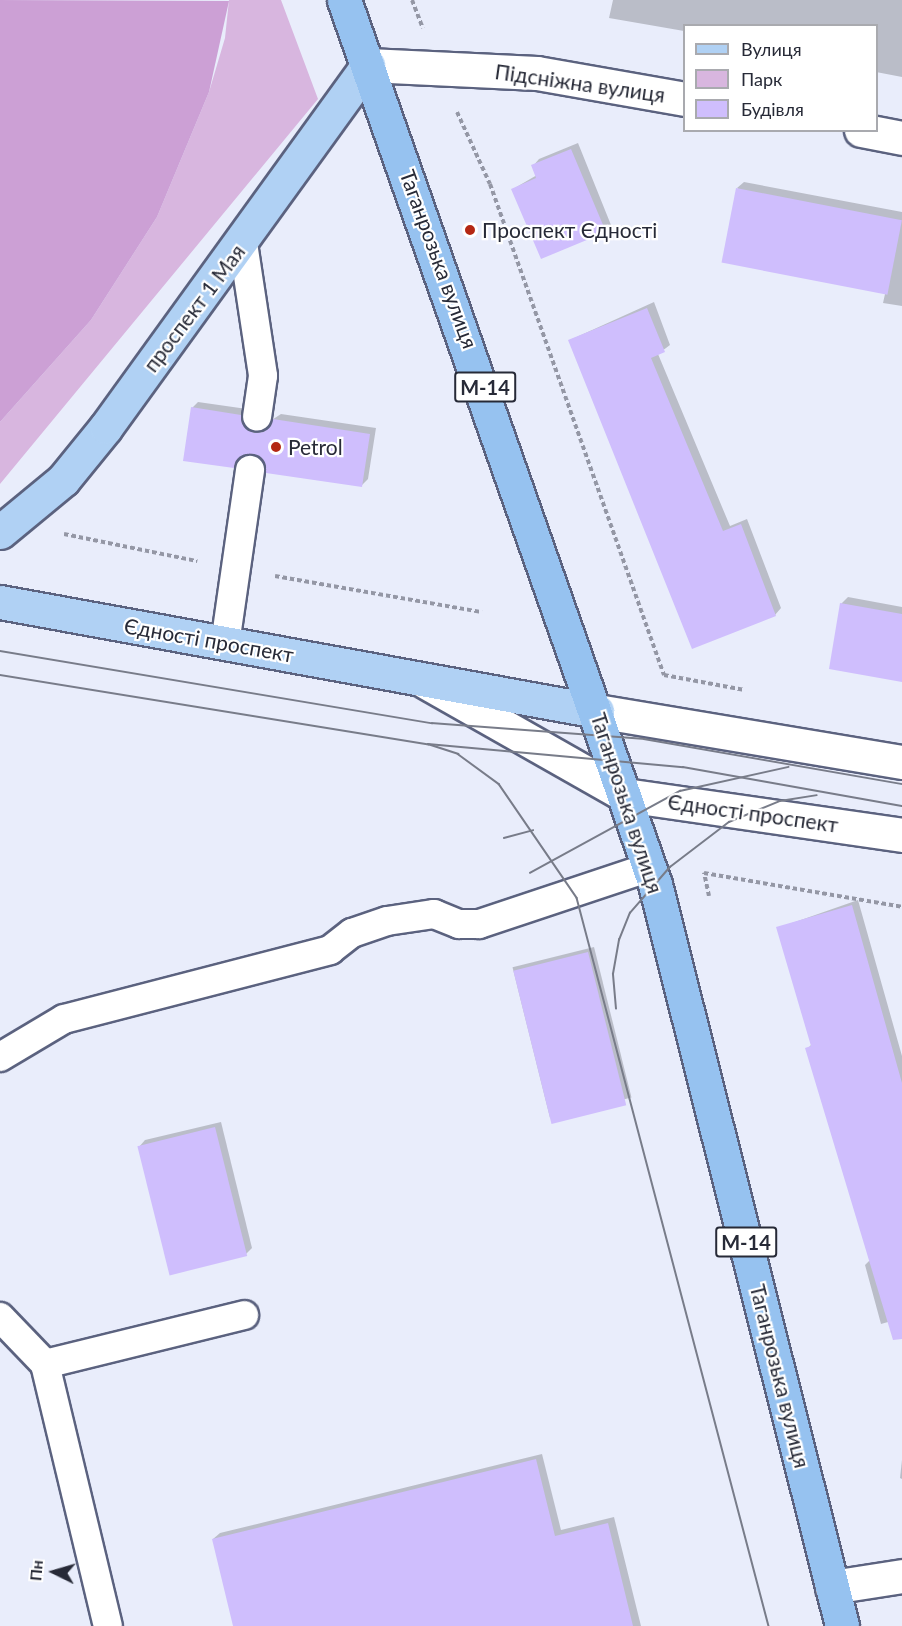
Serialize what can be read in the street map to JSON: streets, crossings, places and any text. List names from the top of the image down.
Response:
{
  "streets": {
    "highway": ["Таганрозька вулиця", "М-14"],
    "main road": ["Підсніжна вулиця", "проспект 1 Мая", "Єдності проспект"]
  },
  "crossings": [
    ["Підсніжна вулиця", "Таганрозька вулиця"],
    ["Підсніжна вулиця", "проспект 1 Мая"],
    ["Таганрозька вулиця", "проспект 1 Мая"],
    ["Таганрозька вулиця", "Єдності проспект"]
  ],
  "places": ["Проспект Єдності", "Petrol"],
  "legend": ["Вулиця", "Парк", "Будівля"],
  "north": "left"
}
